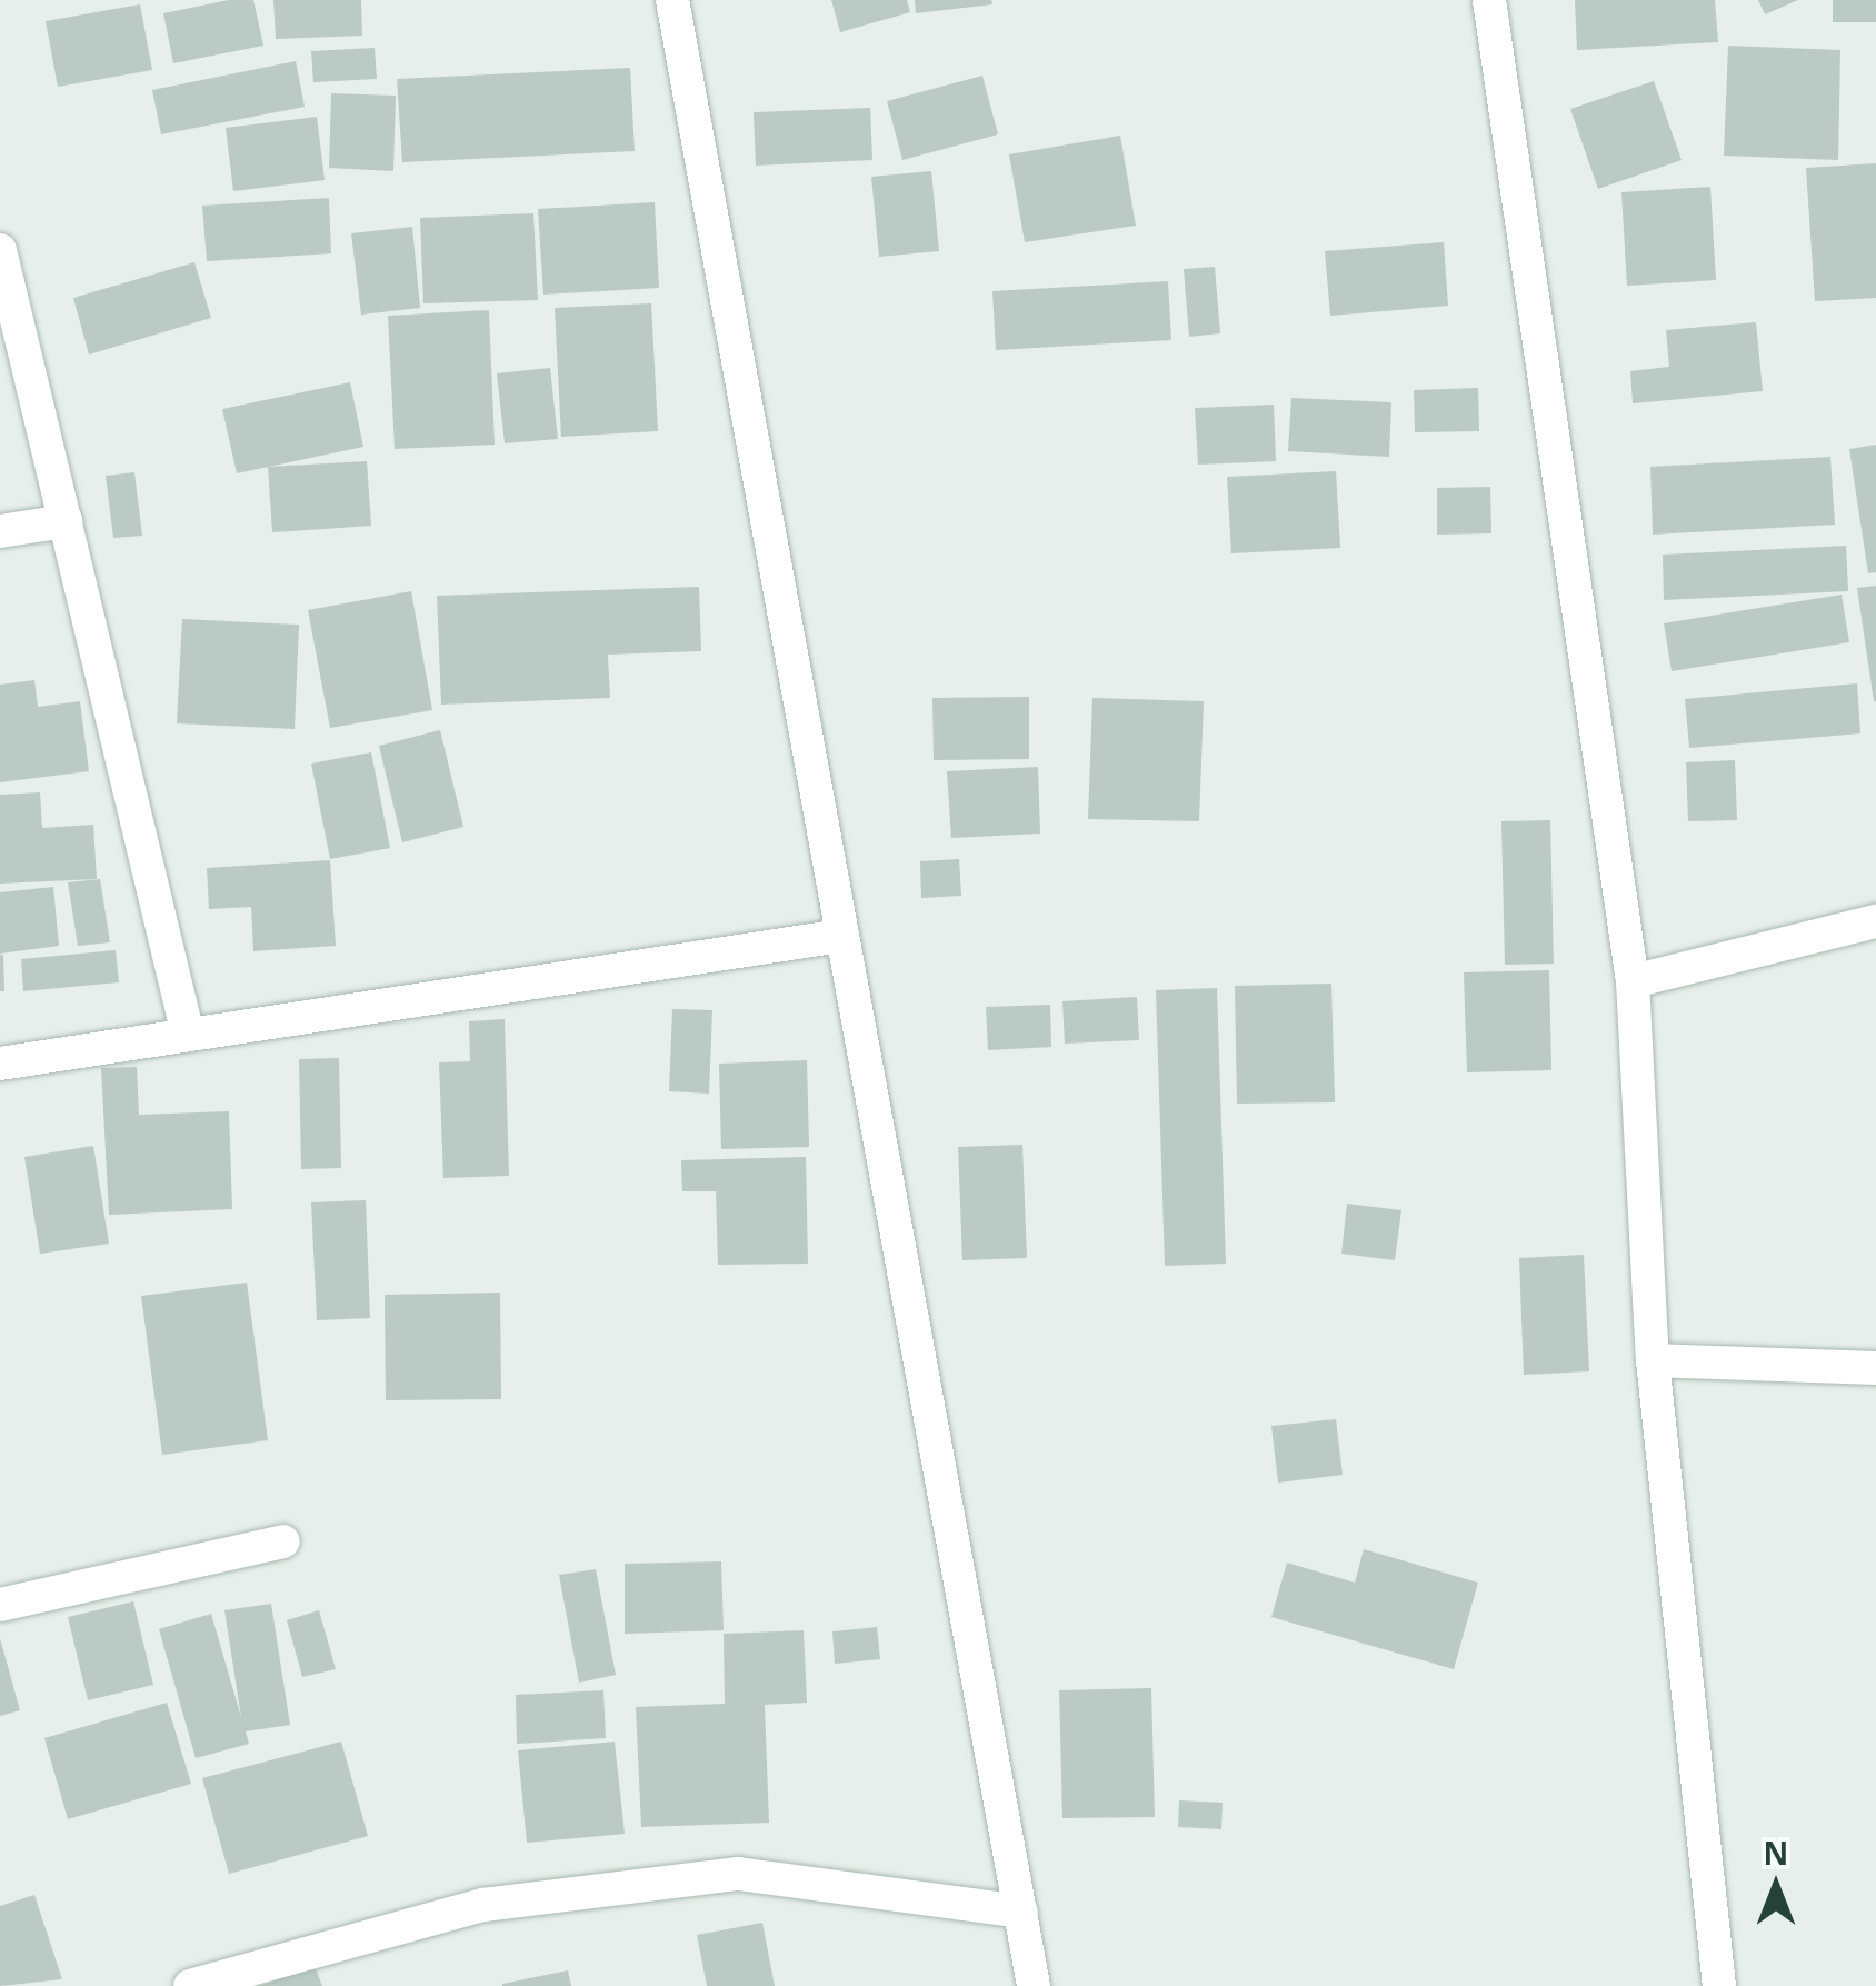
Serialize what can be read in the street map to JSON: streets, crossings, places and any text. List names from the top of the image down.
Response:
{
  "north": "top"
}
